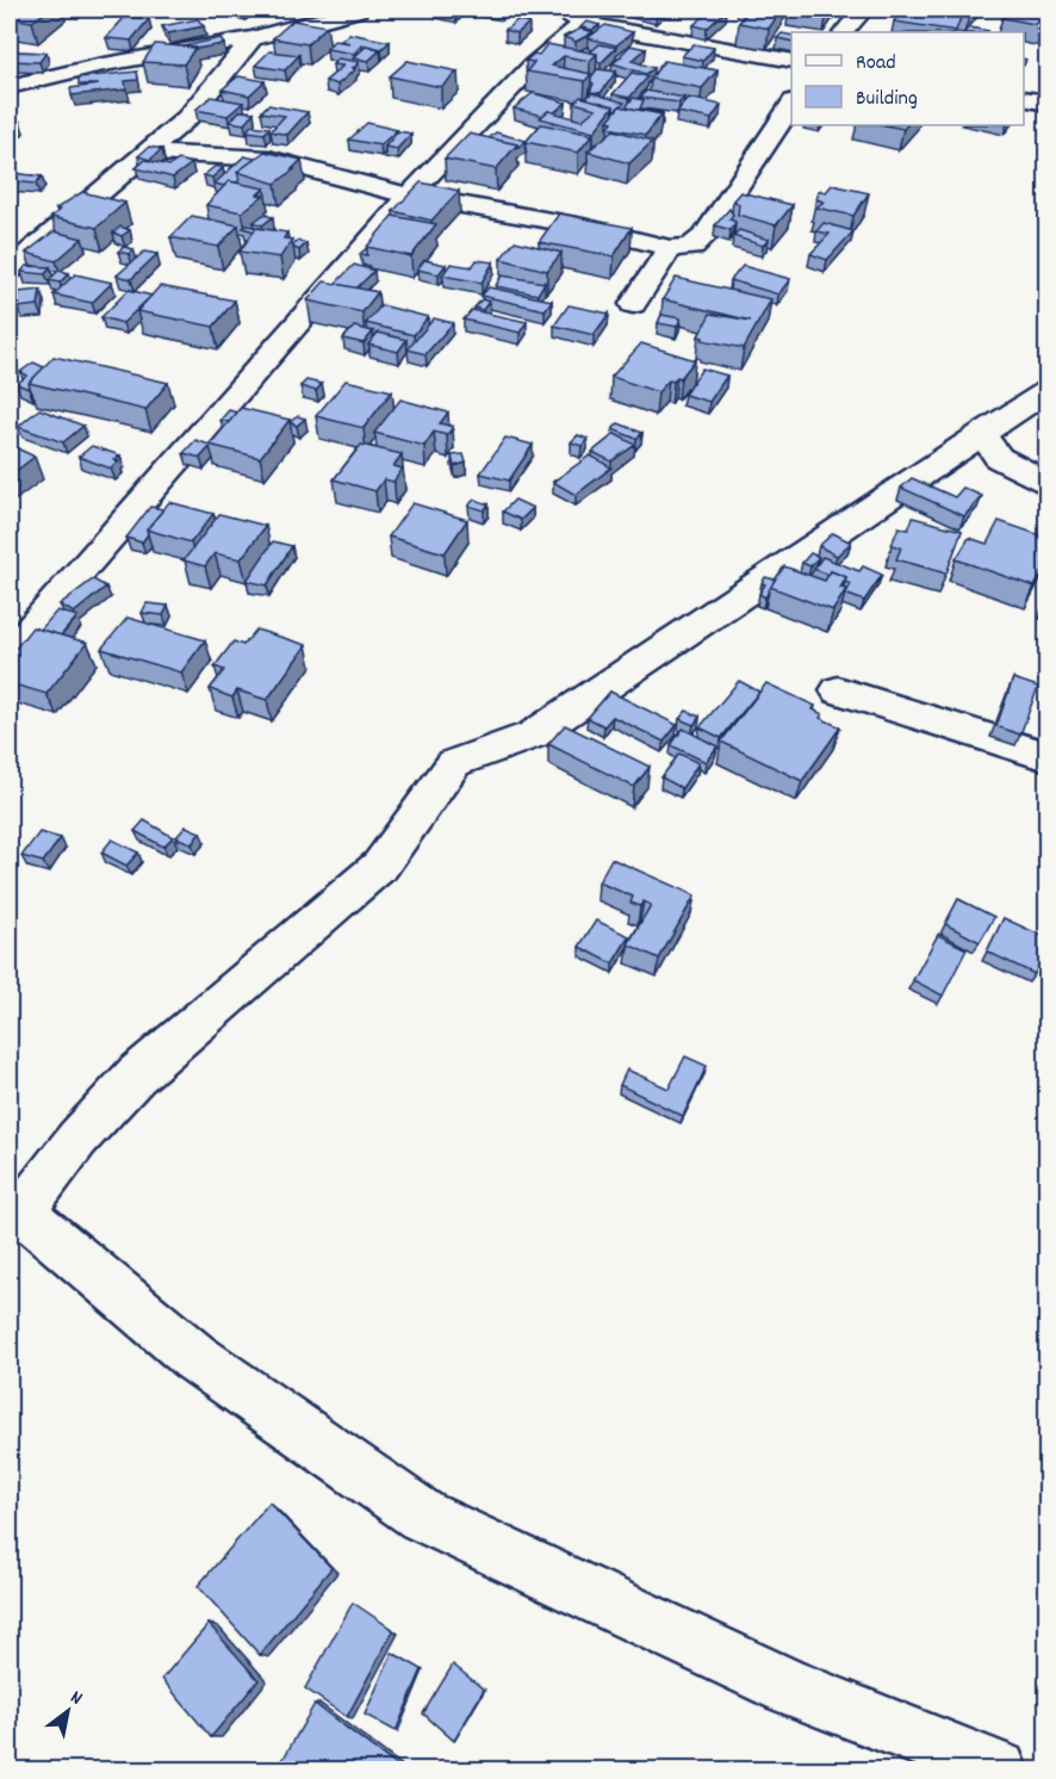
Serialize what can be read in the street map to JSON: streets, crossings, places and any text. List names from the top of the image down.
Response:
{
  "legend": ["Road", "Building"],
  "north": "top right"
}
